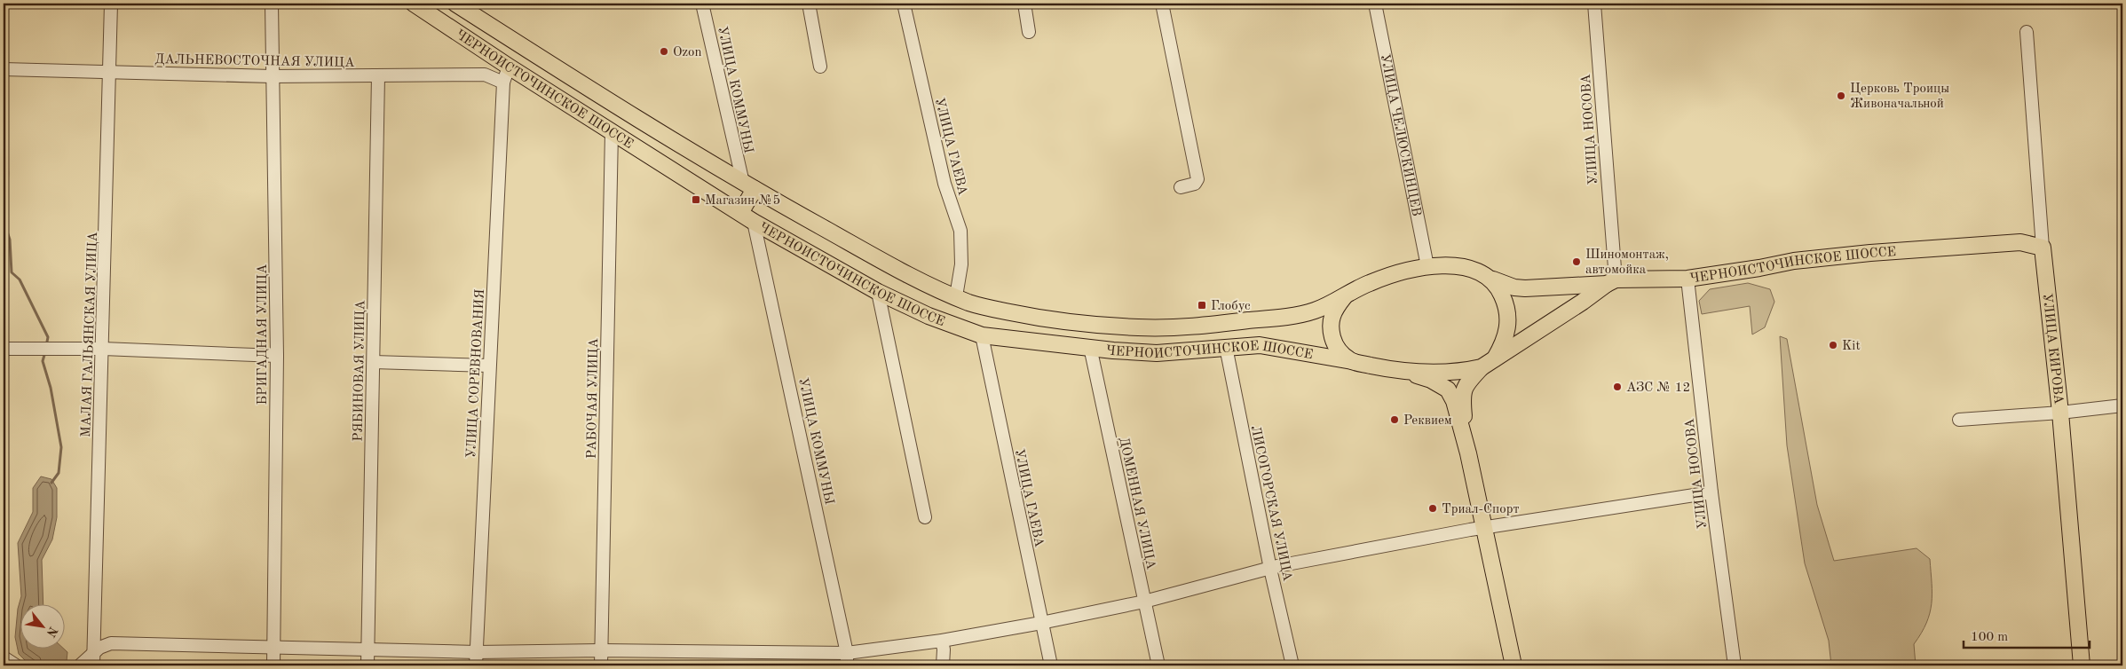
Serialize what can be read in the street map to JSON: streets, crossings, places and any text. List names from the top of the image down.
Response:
{
  "streets": {
    "main road": ["ЧЕРНОИСТОЧИНСКОЕ ШОССЕ", "УЛИЦА КИРОВА"],
    "street": [
      "ДАЛЬНЕВОСТОЧНАЯ УЛИЦА",
      "УЛИЦА КОММУНЫ",
      "УЛИЦА НОСОВА",
      "УЛИЦА ЧЕЛЮСКИНЦЕВ",
      "УЛИЦА ГАЕВА",
      "МАЛАЯ ГАЛЬЯНСКАЯ УЛИЦА",
      "БРИГАДНАЯ УЛИЦА",
      "РЯБИНОВАЯ УЛИЦА",
      "УЛИЦА СОРЕВНОВАНИЯ",
      "РАБОЧАЯ УЛИЦА",
      "ДОМЕННАЯ УЛИЦА",
      "ЛИСОГОРСКАЯ УЛИЦА"
    ]
  },
  "crossings": [
    ["ДАЛЬНЕВОСТОЧНАЯ УЛИЦА", "МАЛАЯ ГАЛЬЯНСКАЯ УЛИЦА"],
    ["ДАЛЬНЕВОСТОЧНАЯ УЛИЦА", "БРИГАДНАЯ УЛИЦА"],
    ["ДАЛЬНЕВОСТОЧНАЯ УЛИЦА", "РЯБИНОВАЯ УЛИЦА"],
    ["ДАЛЬНЕВОСТОЧНАЯ УЛИЦА", "УЛИЦА СОРЕВНОВАНИЯ"],
    ["ЧЕРНОИСТОЧИНСКОЕ ШОССЕ", "УЛИЦА КОММУНЫ"],
    ["ЧЕРНОИСТОЧИНСКОЕ ШОССЕ", "УЛИЦА НОСОВА"],
    ["ЧЕРНОИСТОЧИНСКОЕ ШОССЕ", "УЛИЦА ЧЕЛЮСКИНЦЕВ"],
    ["ЧЕРНОИСТОЧИНСКОЕ ШОССЕ", "УЛИЦА ГАЕВА"],
    ["ЧЕРНОИСТОЧИНСКОЕ ШОССЕ", "УЛИЦА КИРОВА"],
    ["ЧЕРНОИСТОЧИНСКОЕ ШОССЕ", "УЛИЦА СОРЕВНОВАНИЯ"],
    ["ЧЕРНОИСТОЧИНСКОЕ ШОССЕ", "РАБОЧАЯ УЛИЦА"],
    ["ЧЕРНОИСТОЧИНСКОЕ ШОССЕ", "ДОМЕННАЯ УЛИЦА"],
    ["ЧЕРНОИСТОЧИНСКОЕ ШОССЕ", "ЛИСОГОРСКАЯ УЛИЦА"]
  ],
  "places": {
    "other": [
      "Ozon",
      "Церковь Троицы Живоначальной",
      "Шиномонтаж, автомойка",
      "Kit",
      "АЗС № 12",
      "Реквием",
      "Триал-Спорт"
    ],
    "transit": ["Магазин №5", "Глобус"]
  },
  "scale_bar": "100 m",
  "north": "bottom right"
}
